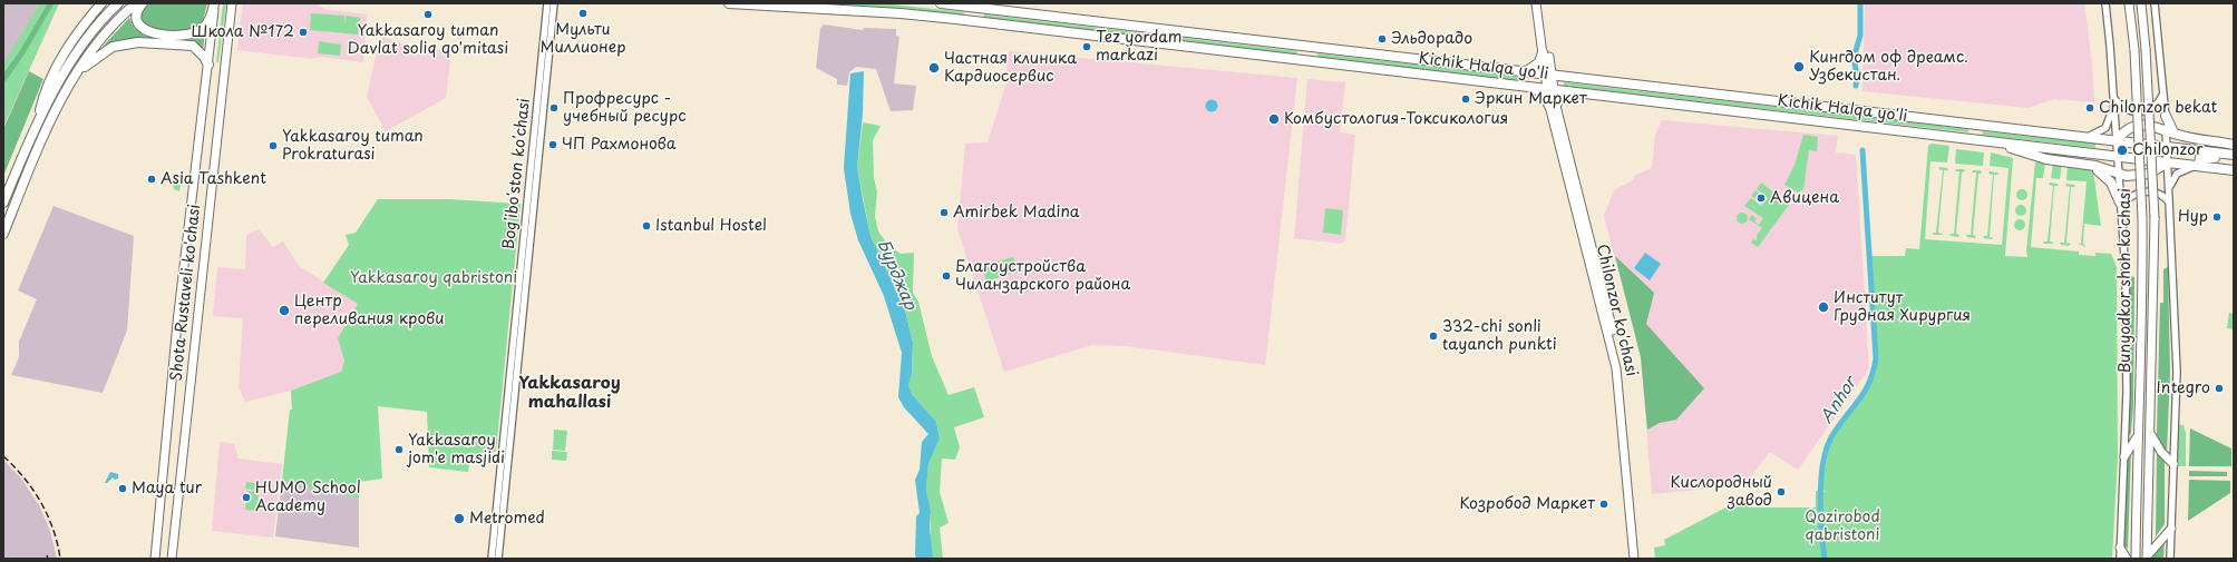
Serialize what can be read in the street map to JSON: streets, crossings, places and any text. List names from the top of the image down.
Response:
{
  "streets": {
    "highway": ["Kichik Halqa yo'li"],
    "main road": ["Bunyodkor shoh ko'chasi", "Shota Rustaveli ko'chasi", "Chilonzor ko'chasi"],
    "street": ["Bogʻiboʻston koʻchasi"]
  },
  "crossings": [
    ["Kichik Halqa yo'li", "Chilonzor ko'chasi"]
  ],
  "districts": ["Yakkasaroy mahallasi"],
  "water": ["Бурджар", "Anhor"],
  "parks": ["Yakkasaroy qabristoni", "Qozirobod qabristoni"],
  "places": [
    "Мульти Миллионер",
    "Yakkasaroy tuman Davlat soliq qo'mitasi",
    "Школа №172",
    "Эльдорадо",
    "Tez yordam markazi",
    "Кингдом оф дреамс. Узбекистан.",
    "Частная клиника Кардиосервис",
    "Эркин Маркет",
    "Профресурс - учебный ресурс",
    "Chilonzor bekat",
    "Комбустология-Токсикология",
    "ЧП Рахмонова",
    "Yakkasaroy tuman Prokraturasi",
    "Chilonzor",
    "Asia Tashkent",
    "Авицена",
    "Amirbek Madina",
    "Нур",
    "Istanbul Hostel",
    "Благоустройства Чиланзарского района",
    "Институт Грудная Хирургия",
    "Центр переливания крови",
    "332-chi sonli tayanch punkti",
    "Integro",
    "Yakkasaroy jom'e masjidi",
    "Maya tur",
    "Кислородный завод",
    "HUMO School Academy",
    "Козробод Маркет",
    "Metromed"
  ]
}
